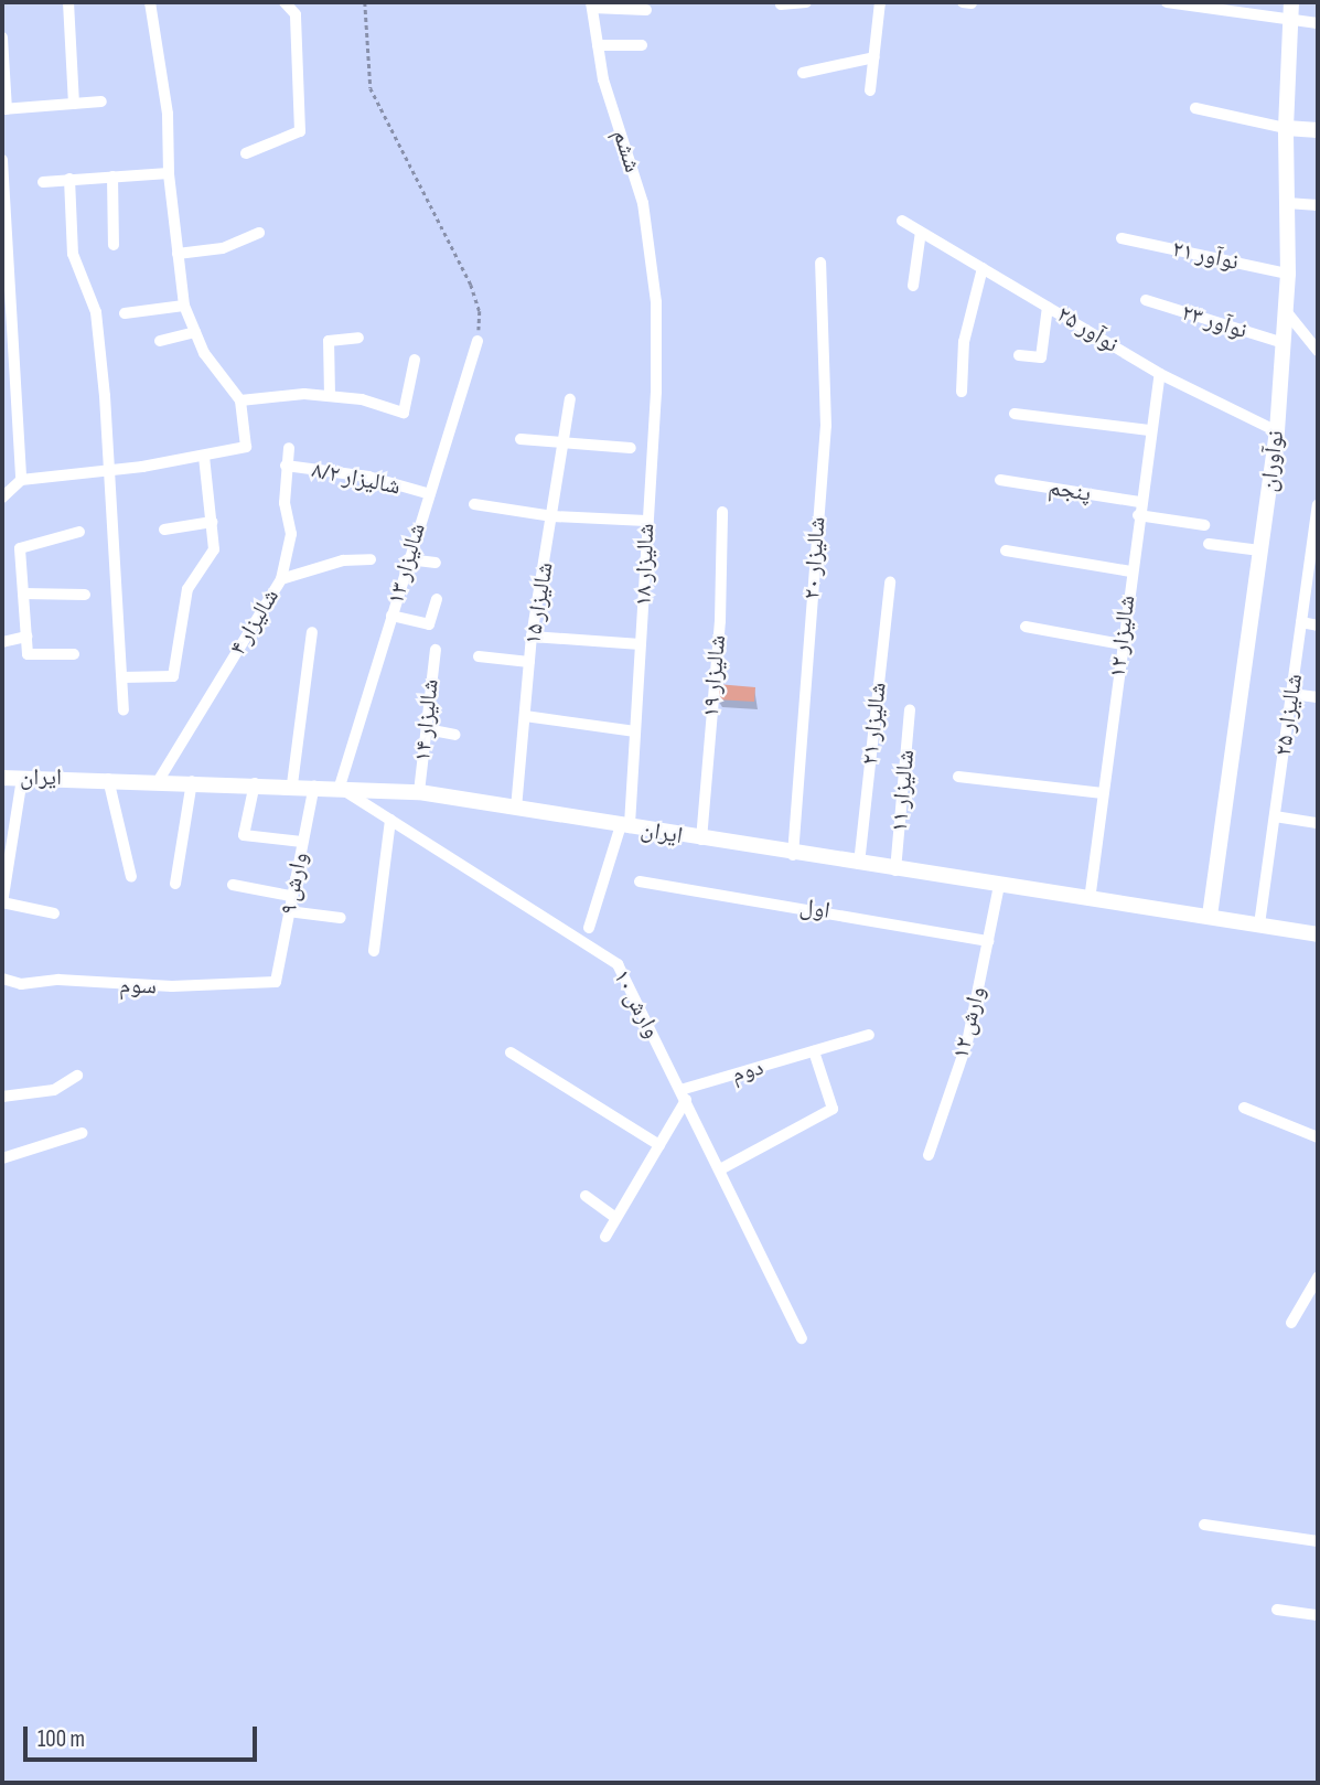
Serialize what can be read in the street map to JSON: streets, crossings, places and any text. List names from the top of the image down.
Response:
{
  "streets": {
    "street": [
      "ششم",
      "نوآور ۲۱",
      "نوآور ۲۳",
      "نوآور ۲۵",
      "نوآوران",
      "شالیزار ۸/۲",
      "پنجم",
      "شالیزار ۲۰",
      "شالیزار ۱۳",
      "شالیزار ۱۸",
      "شالیزار ۱۵",
      "شالیزار ۴",
      "شالیزار ۱۲",
      "شالیزار ۱۹",
      "شالیزار ۲۵",
      "شالیزار ۱۴",
      "شالیزار ۲۱",
      "ایران",
      "شالیزار ۱۱",
      "وارش ۹",
      "اول",
      "سوم",
      "وارش ۱۰",
      "وارش ۱۲",
      "دوم"
    ]
  },
  "crossings": [
    ["ششم", "شالیزار ۱۸"],
    ["نوآور ۲۱", "نوآوران"],
    ["نوآور ۲۳", "نوآوران"],
    ["نوآور ۲۵", "نوآوران"],
    ["نوآور ۲۵", "شالیزار ۱۲"],
    ["نوآوران", "ایران"],
    ["شالیزار ۸/۲", "شالیزار ۱۳"],
    ["شالیزار ۸/۲", "شالیزار ۴"],
    ["پنجم", "شالیزار ۱۲"],
    ["شالیزار ۲۰", "ایران"],
    ["شالیزار ۱۳", "ایران"],
    ["شالیزار ۱۳", "وارش ۱۰"],
    ["شالیزار ۱۸", "ایران"],
    ["شالیزار ۱۵", "ایران"],
    ["شالیزار ۴", "ایران"],
    ["شالیزار ۱۲", "ایران"],
    ["شالیزار ۱۹", "ایران"],
    ["شالیزار ۲۵", "ایران"],
    ["شالیزار ۱۴", "ایران"],
    ["شالیزار ۲۱", "ایران"],
    ["ایران", "شالیزار ۱۱"],
    ["ایران", "وارش ۹"],
    ["ایران", "وارش ۱۰"],
    ["ایران", "وارش ۱۲"],
    ["وارش ۹", "سوم"],
    ["اول", "وارش ۱۲"],
    ["وارش ۱۰", "دوم"]
  ],
  "scale_bar": "100 m"
}
